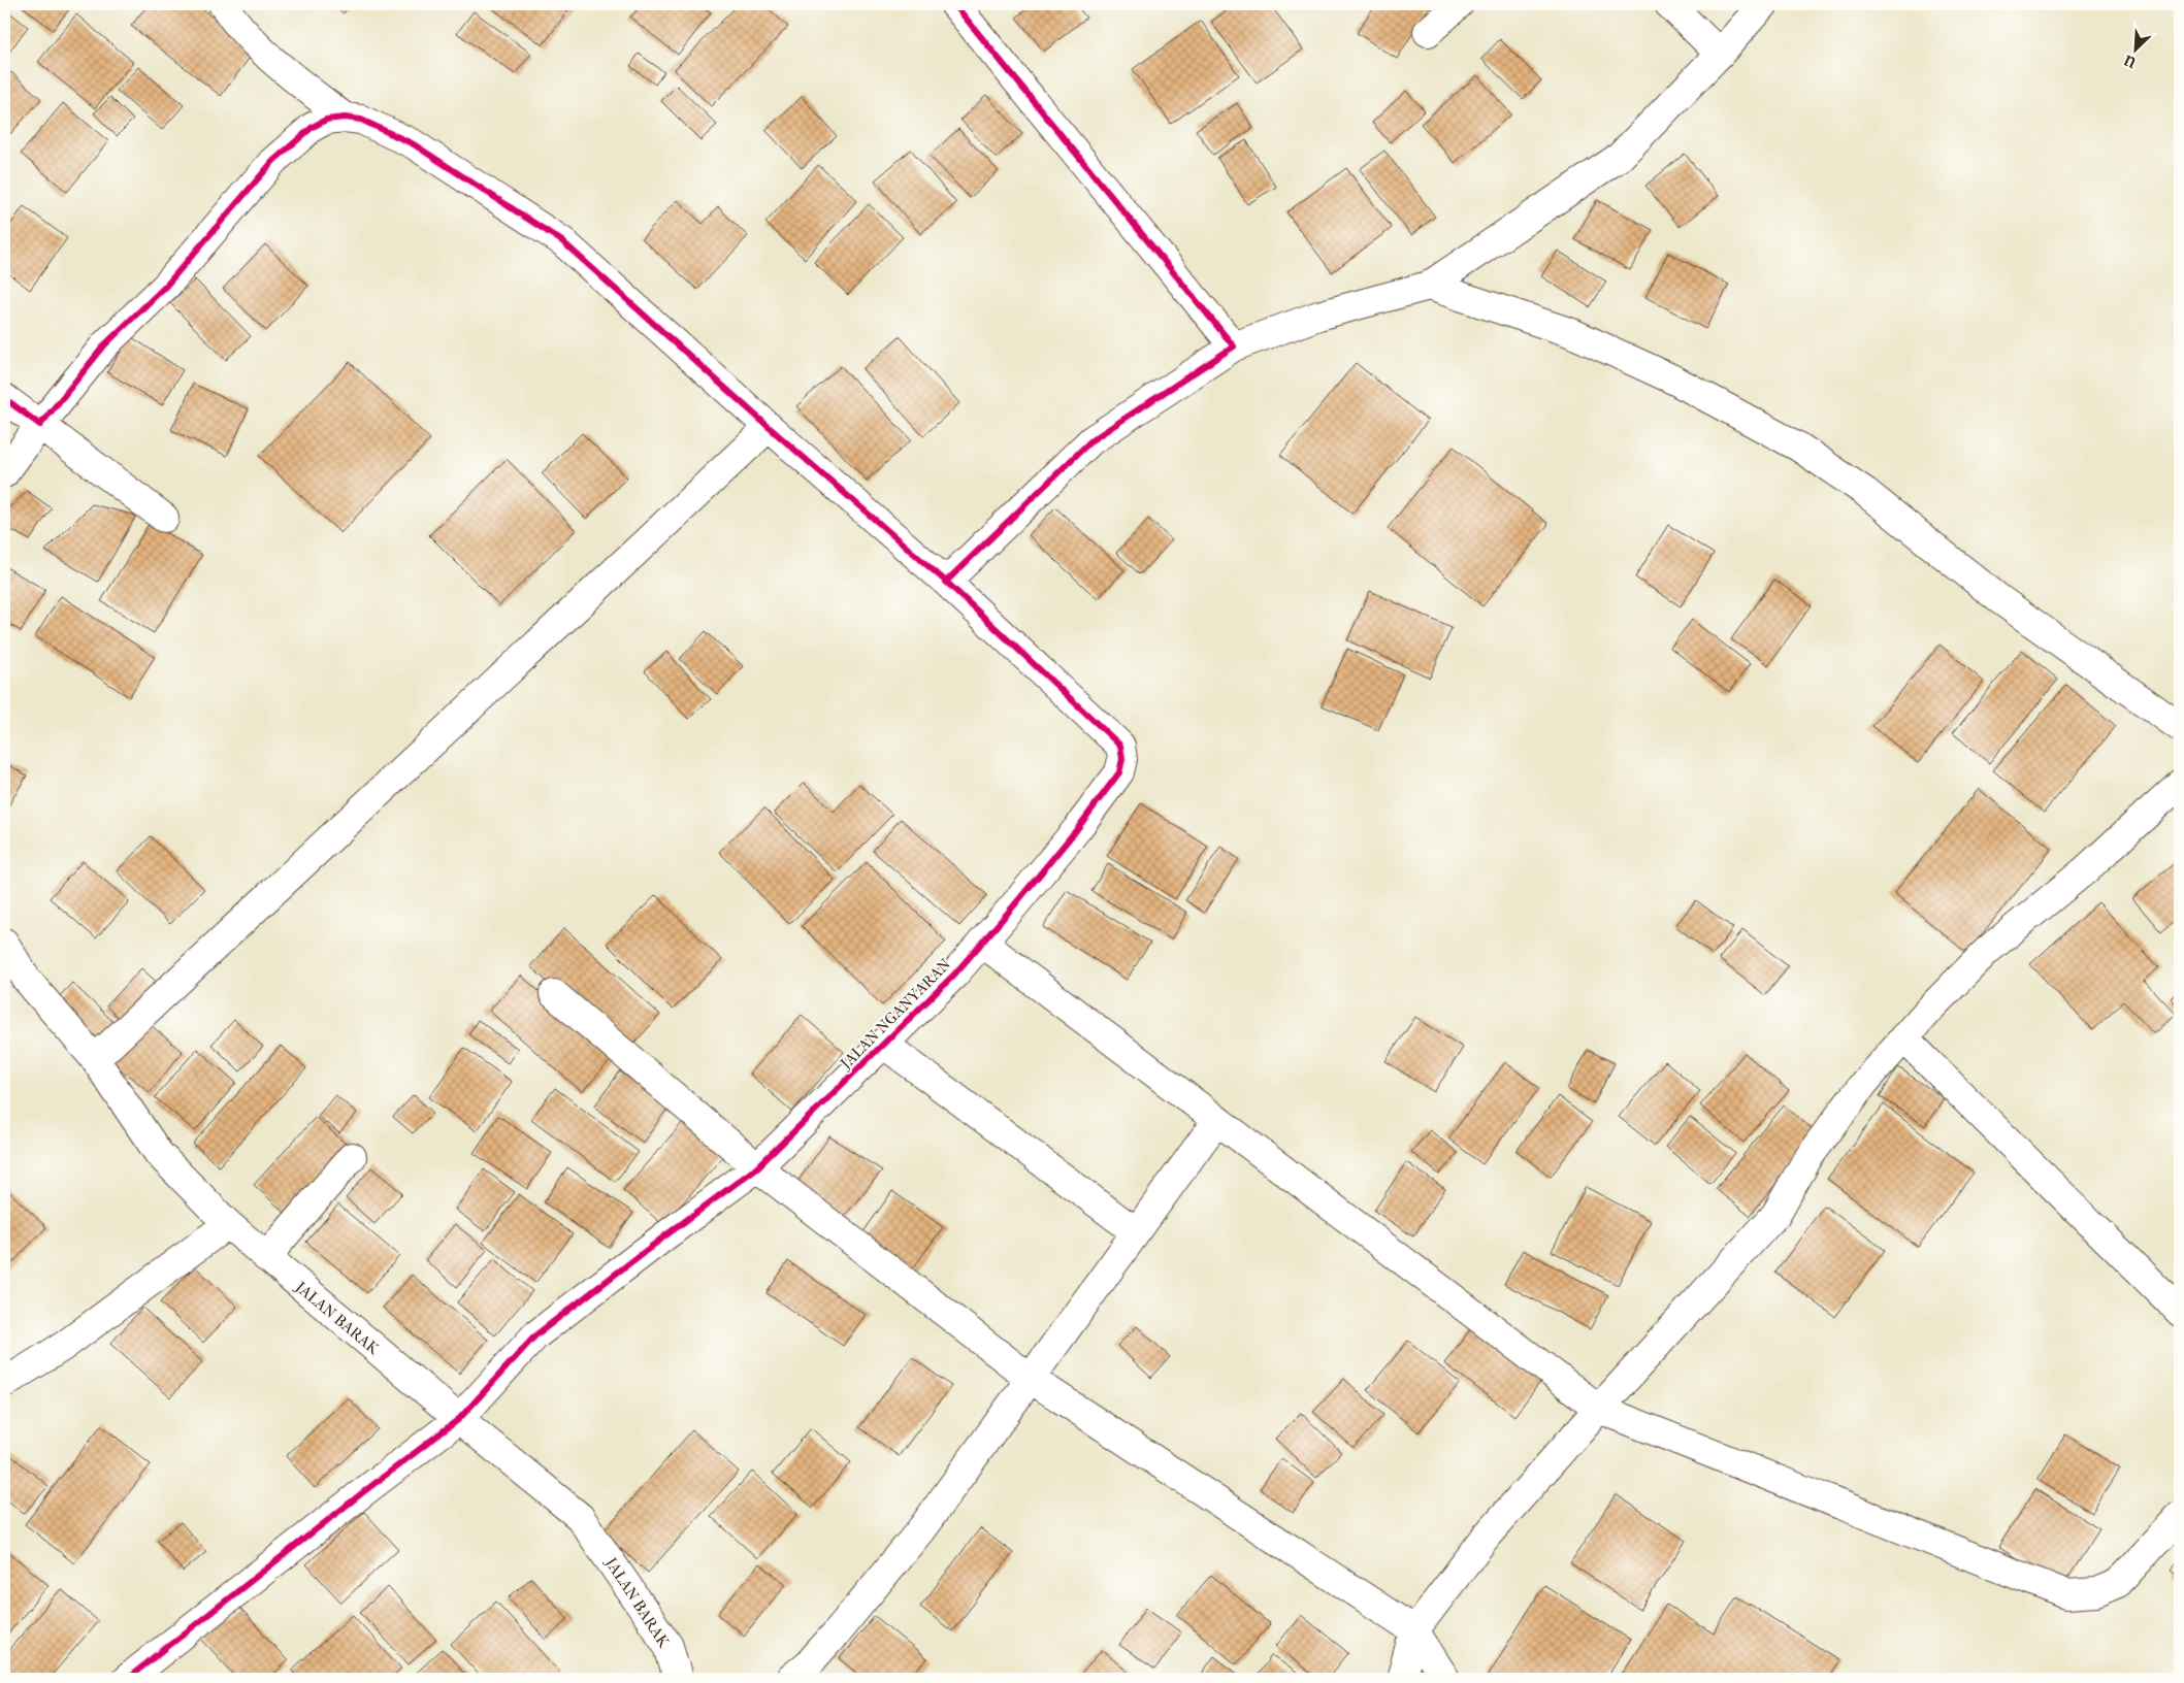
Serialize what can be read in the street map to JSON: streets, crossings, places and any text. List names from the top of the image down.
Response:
{
  "streets": {
    "street": ["JALAN NGANYARAN", "JALAN BARAK"]
  },
  "crossings": [
    ["JALAN NGANYARAN", "JALAN BARAK"]
  ],
  "north": "bottom left"
}
